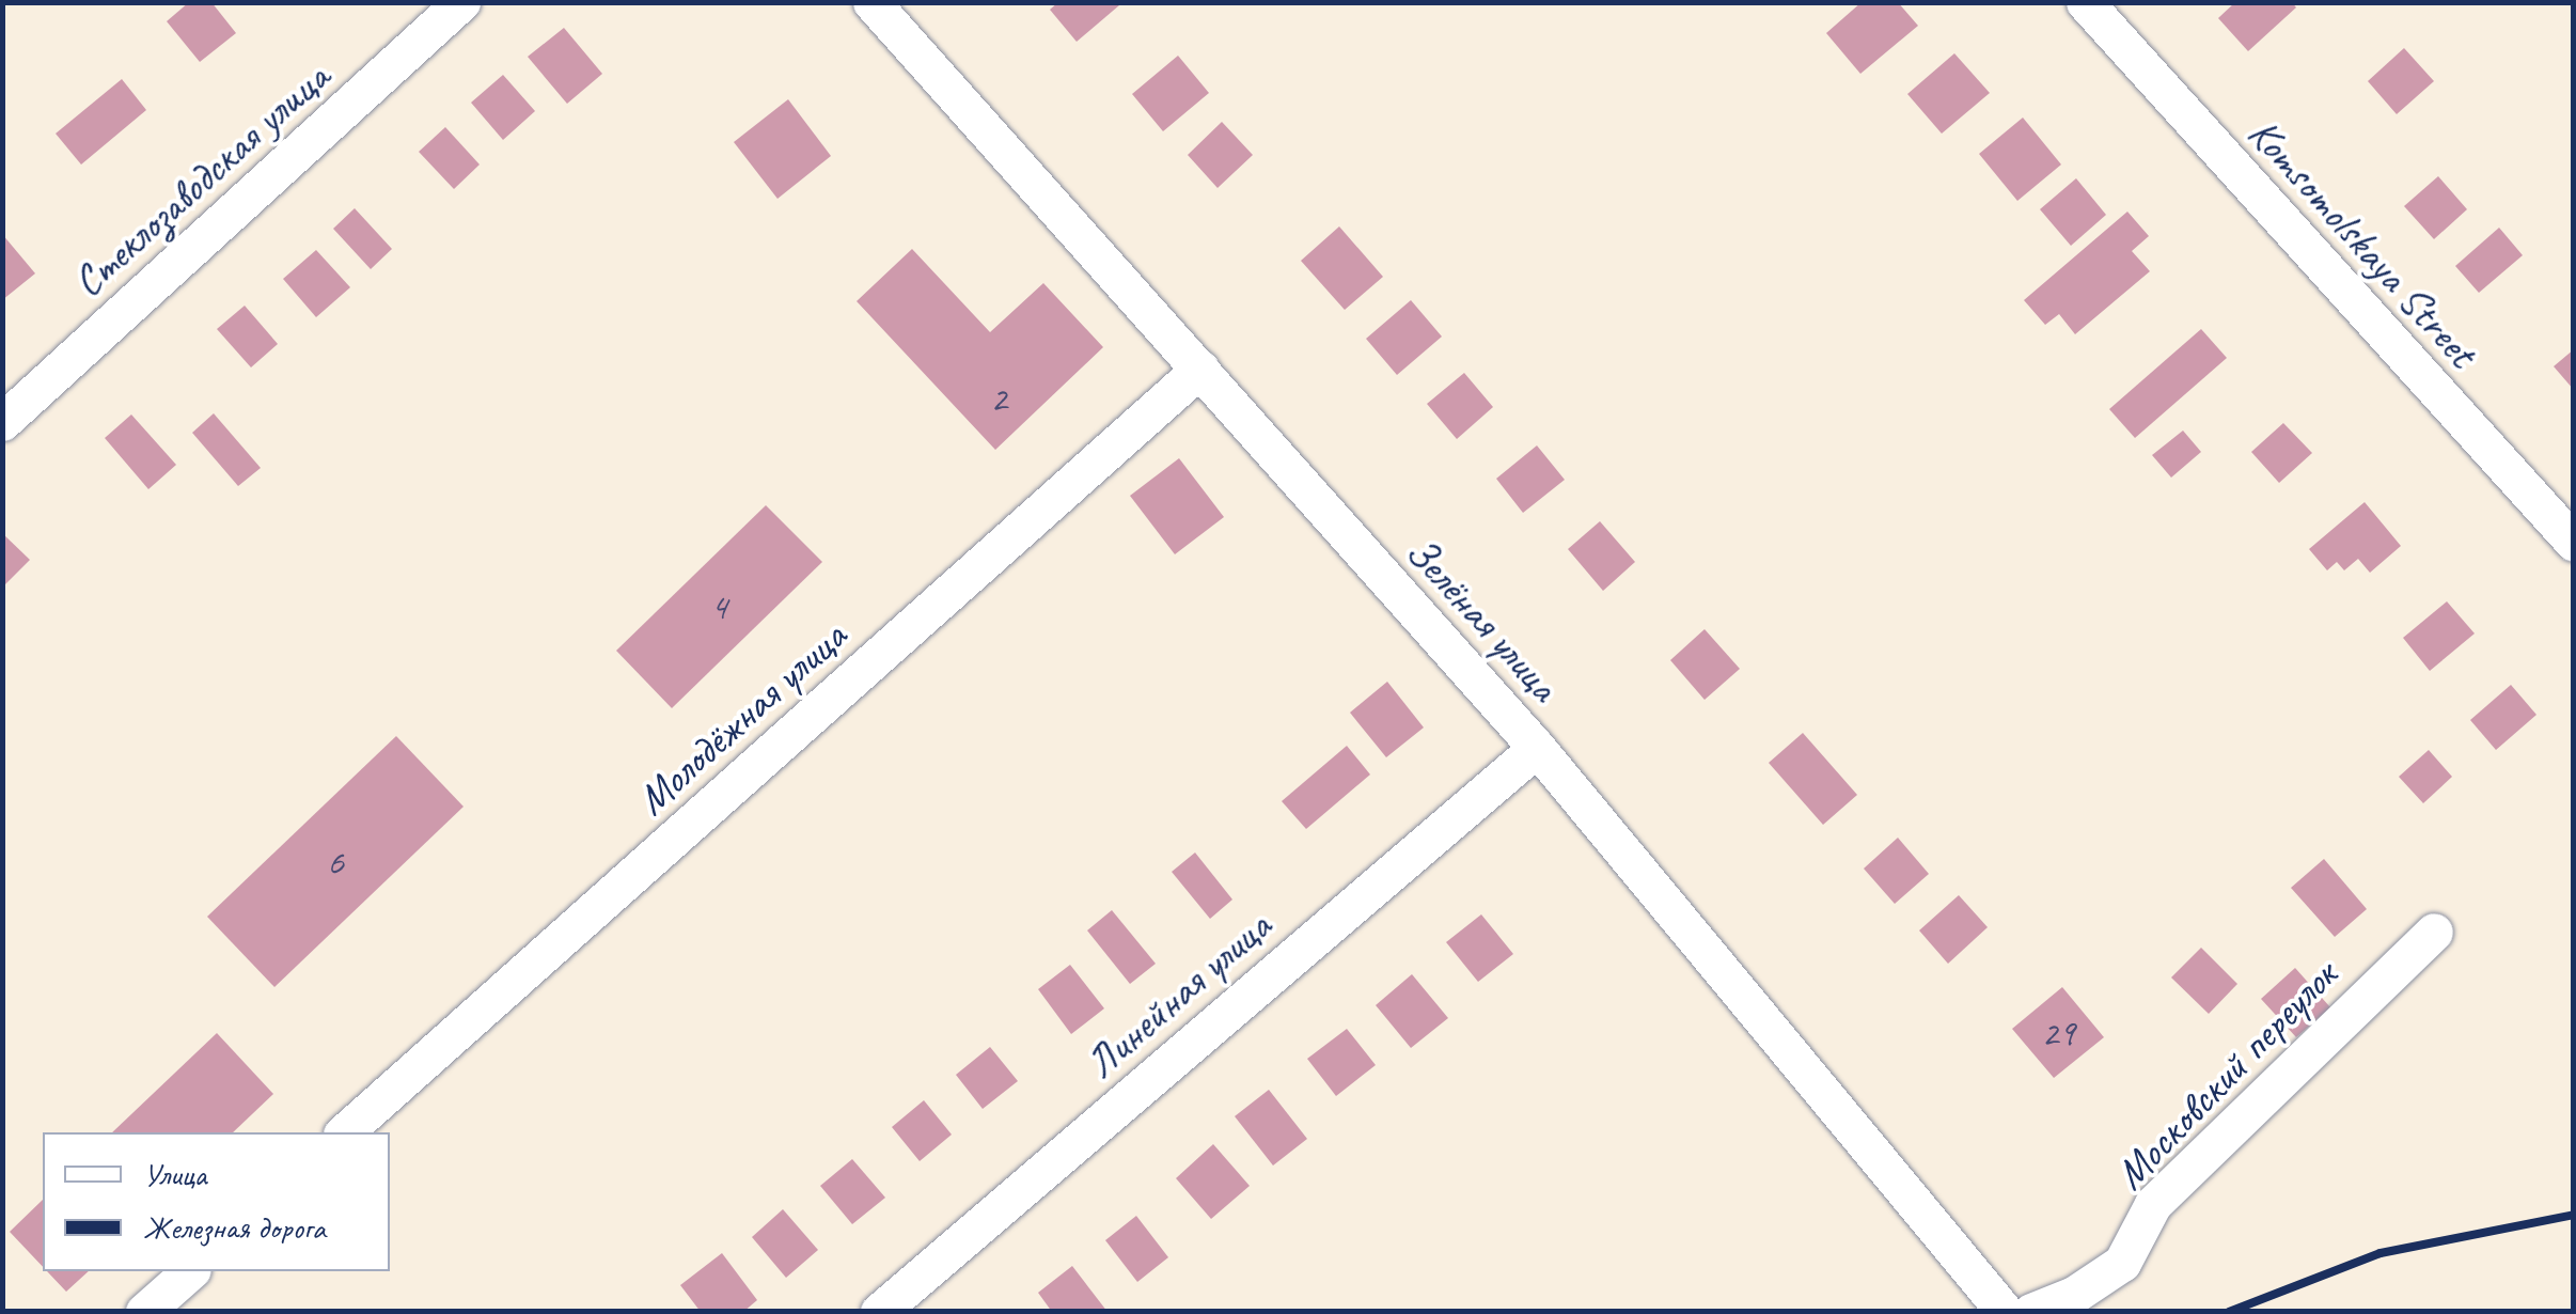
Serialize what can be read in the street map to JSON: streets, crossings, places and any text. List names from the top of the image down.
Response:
{
  "streets": {
    "street": [
      "Стеклозаводская улица",
      "Komsomolskaya Street",
      "Зелёная улица",
      "Молодёжная улица",
      "Линейная улица",
      "Московский переулок"
    ]
  },
  "crossings": [
    ["Зелёная улица", "Молодёжная улица"],
    ["Зелёная улица", "Линейная улица"]
  ],
  "house_numbers": [
    "2",
    "4",
    "6",
    "29"
  ],
  "legend": ["Улица", "Железная дорога"]
}
